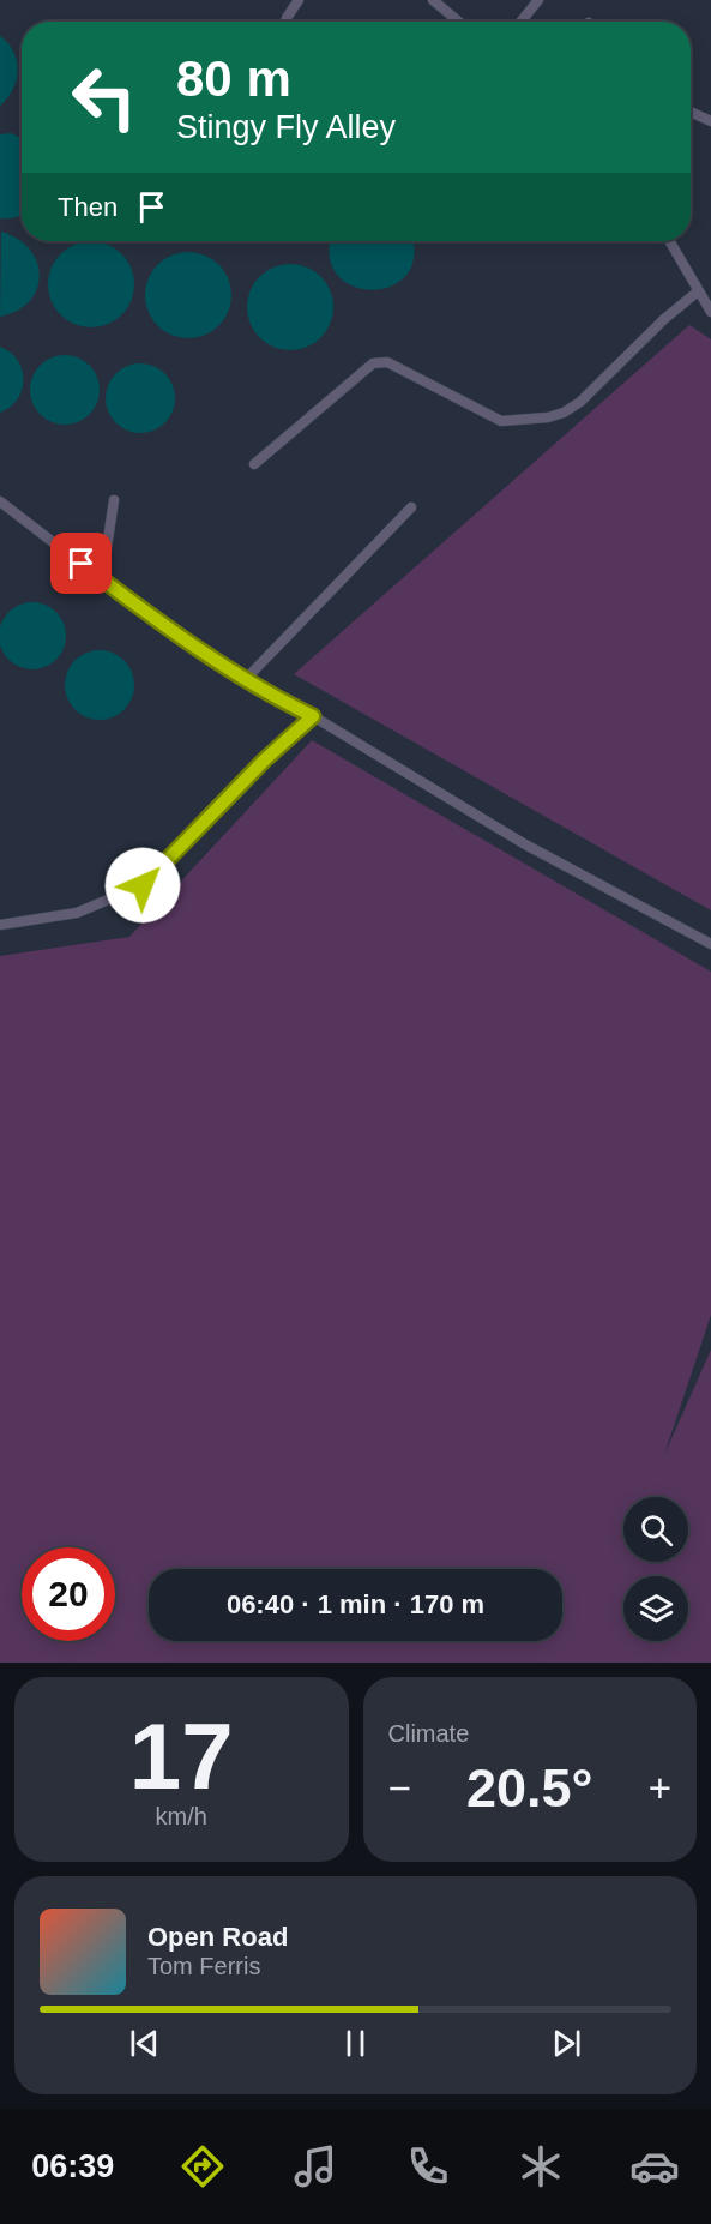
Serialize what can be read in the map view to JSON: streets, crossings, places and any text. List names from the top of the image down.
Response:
{
  "page": {
    "turn": ["80 m", "Stingy Fly Alley"],
    "then": "Then",
    "limit": "20",
    "trip": "06:40 · 1 min · 170 m",
    "tile": [
      ["17", "km/h"],
      "Climate"
    ],
    "heat": ["−", "20.5°", "+"],
    "song": ["Open Road", "Tom Ferris"],
    "tabs": "06:39"
  }
}
